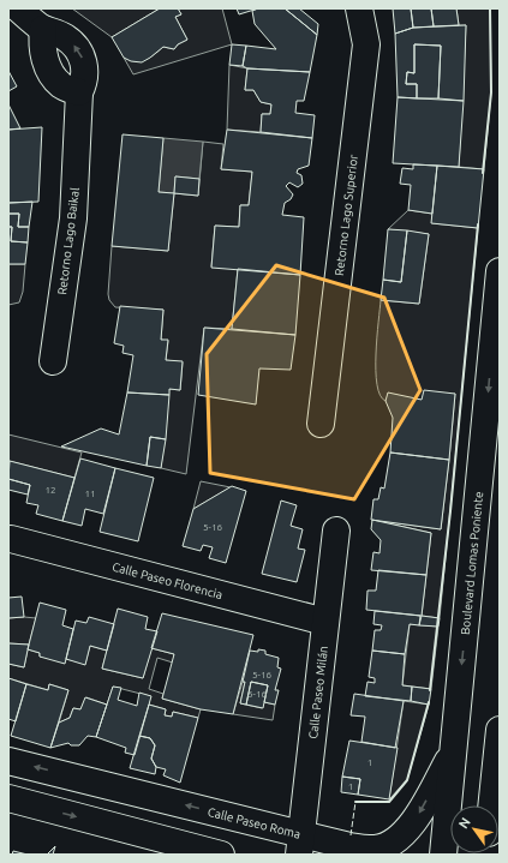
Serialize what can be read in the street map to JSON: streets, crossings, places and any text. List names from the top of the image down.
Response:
{
  "streets": {
    "street": [
      "Retorno Lago Superior",
      "Retorno Lago Baikal",
      "Boulevard Lomas Poniente",
      "Calle Paseo Florencia",
      "Calle Paseo Milán",
      "Calle Paseo Roma"
    ]
  },
  "crossings": [
    ["Boulevard Lomas Poniente", "Calle Paseo Roma"],
    ["Calle Paseo Florencia", "Calle Paseo Milán"],
    ["Calle Paseo Milán", "Calle Paseo Roma"]
  ],
  "one_way": ["Boulevard Lomas Poniente"],
  "house_numbers": [
    "12",
    "11",
    "5-16",
    "5-16",
    "5-16",
    "1",
    "1"
  ],
  "north": "top left"
}
